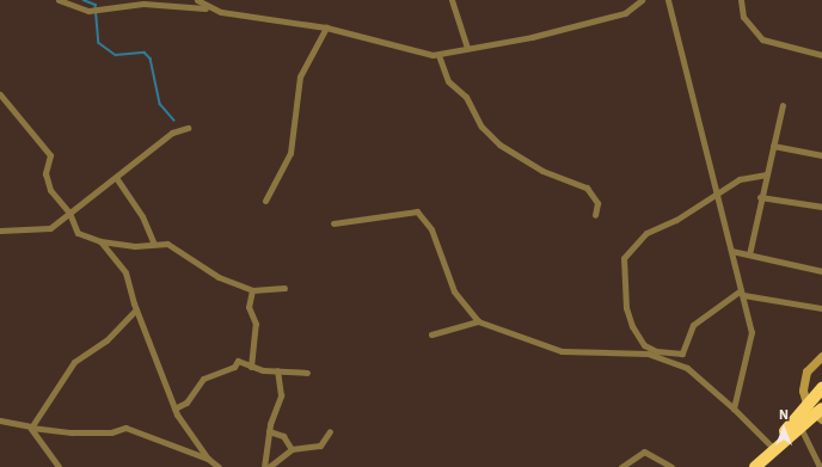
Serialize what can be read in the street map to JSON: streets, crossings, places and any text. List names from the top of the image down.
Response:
{
  "north": "top"
}
